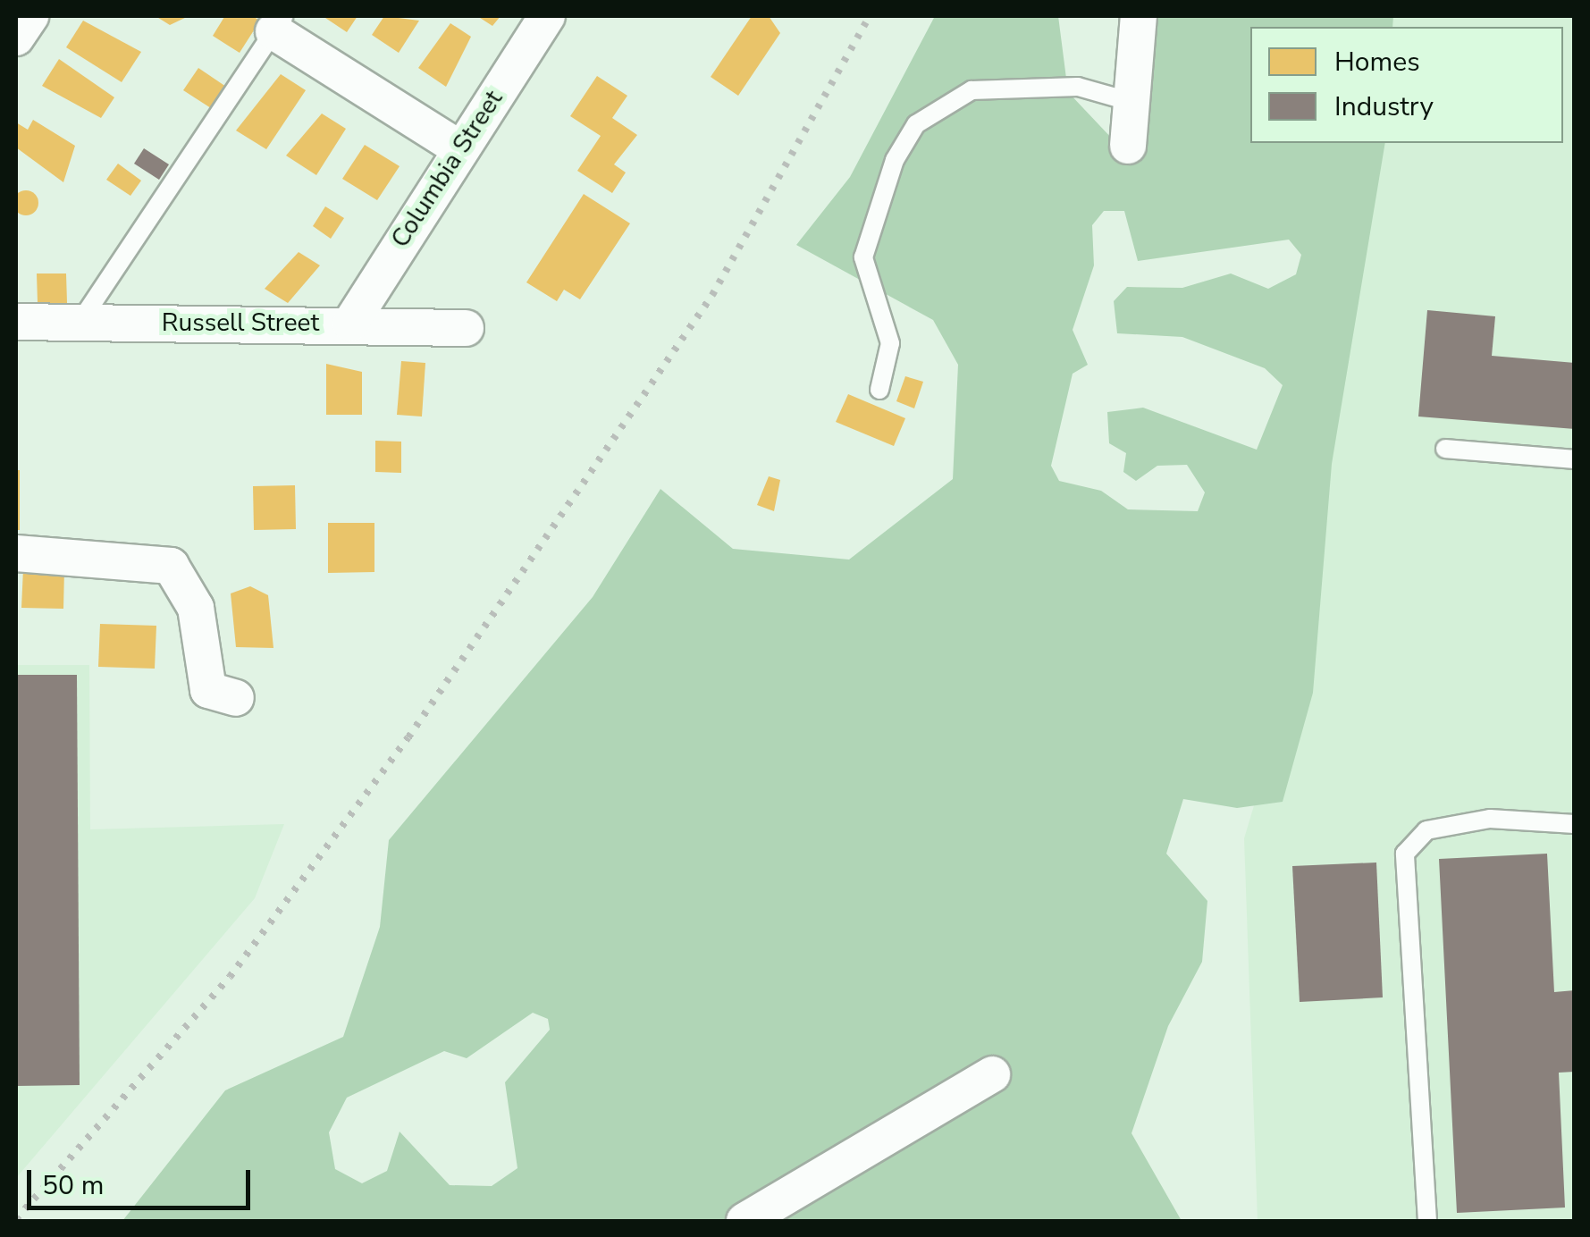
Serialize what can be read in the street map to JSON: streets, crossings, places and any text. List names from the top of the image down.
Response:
{
  "streets": {
    "street": ["Columbia Street", "Russell Street"]
  },
  "crossings": [
    ["Columbia Street", "Russell Street"]
  ],
  "legend": ["Homes", "Industry"],
  "scale_bar": "50 m"
}
